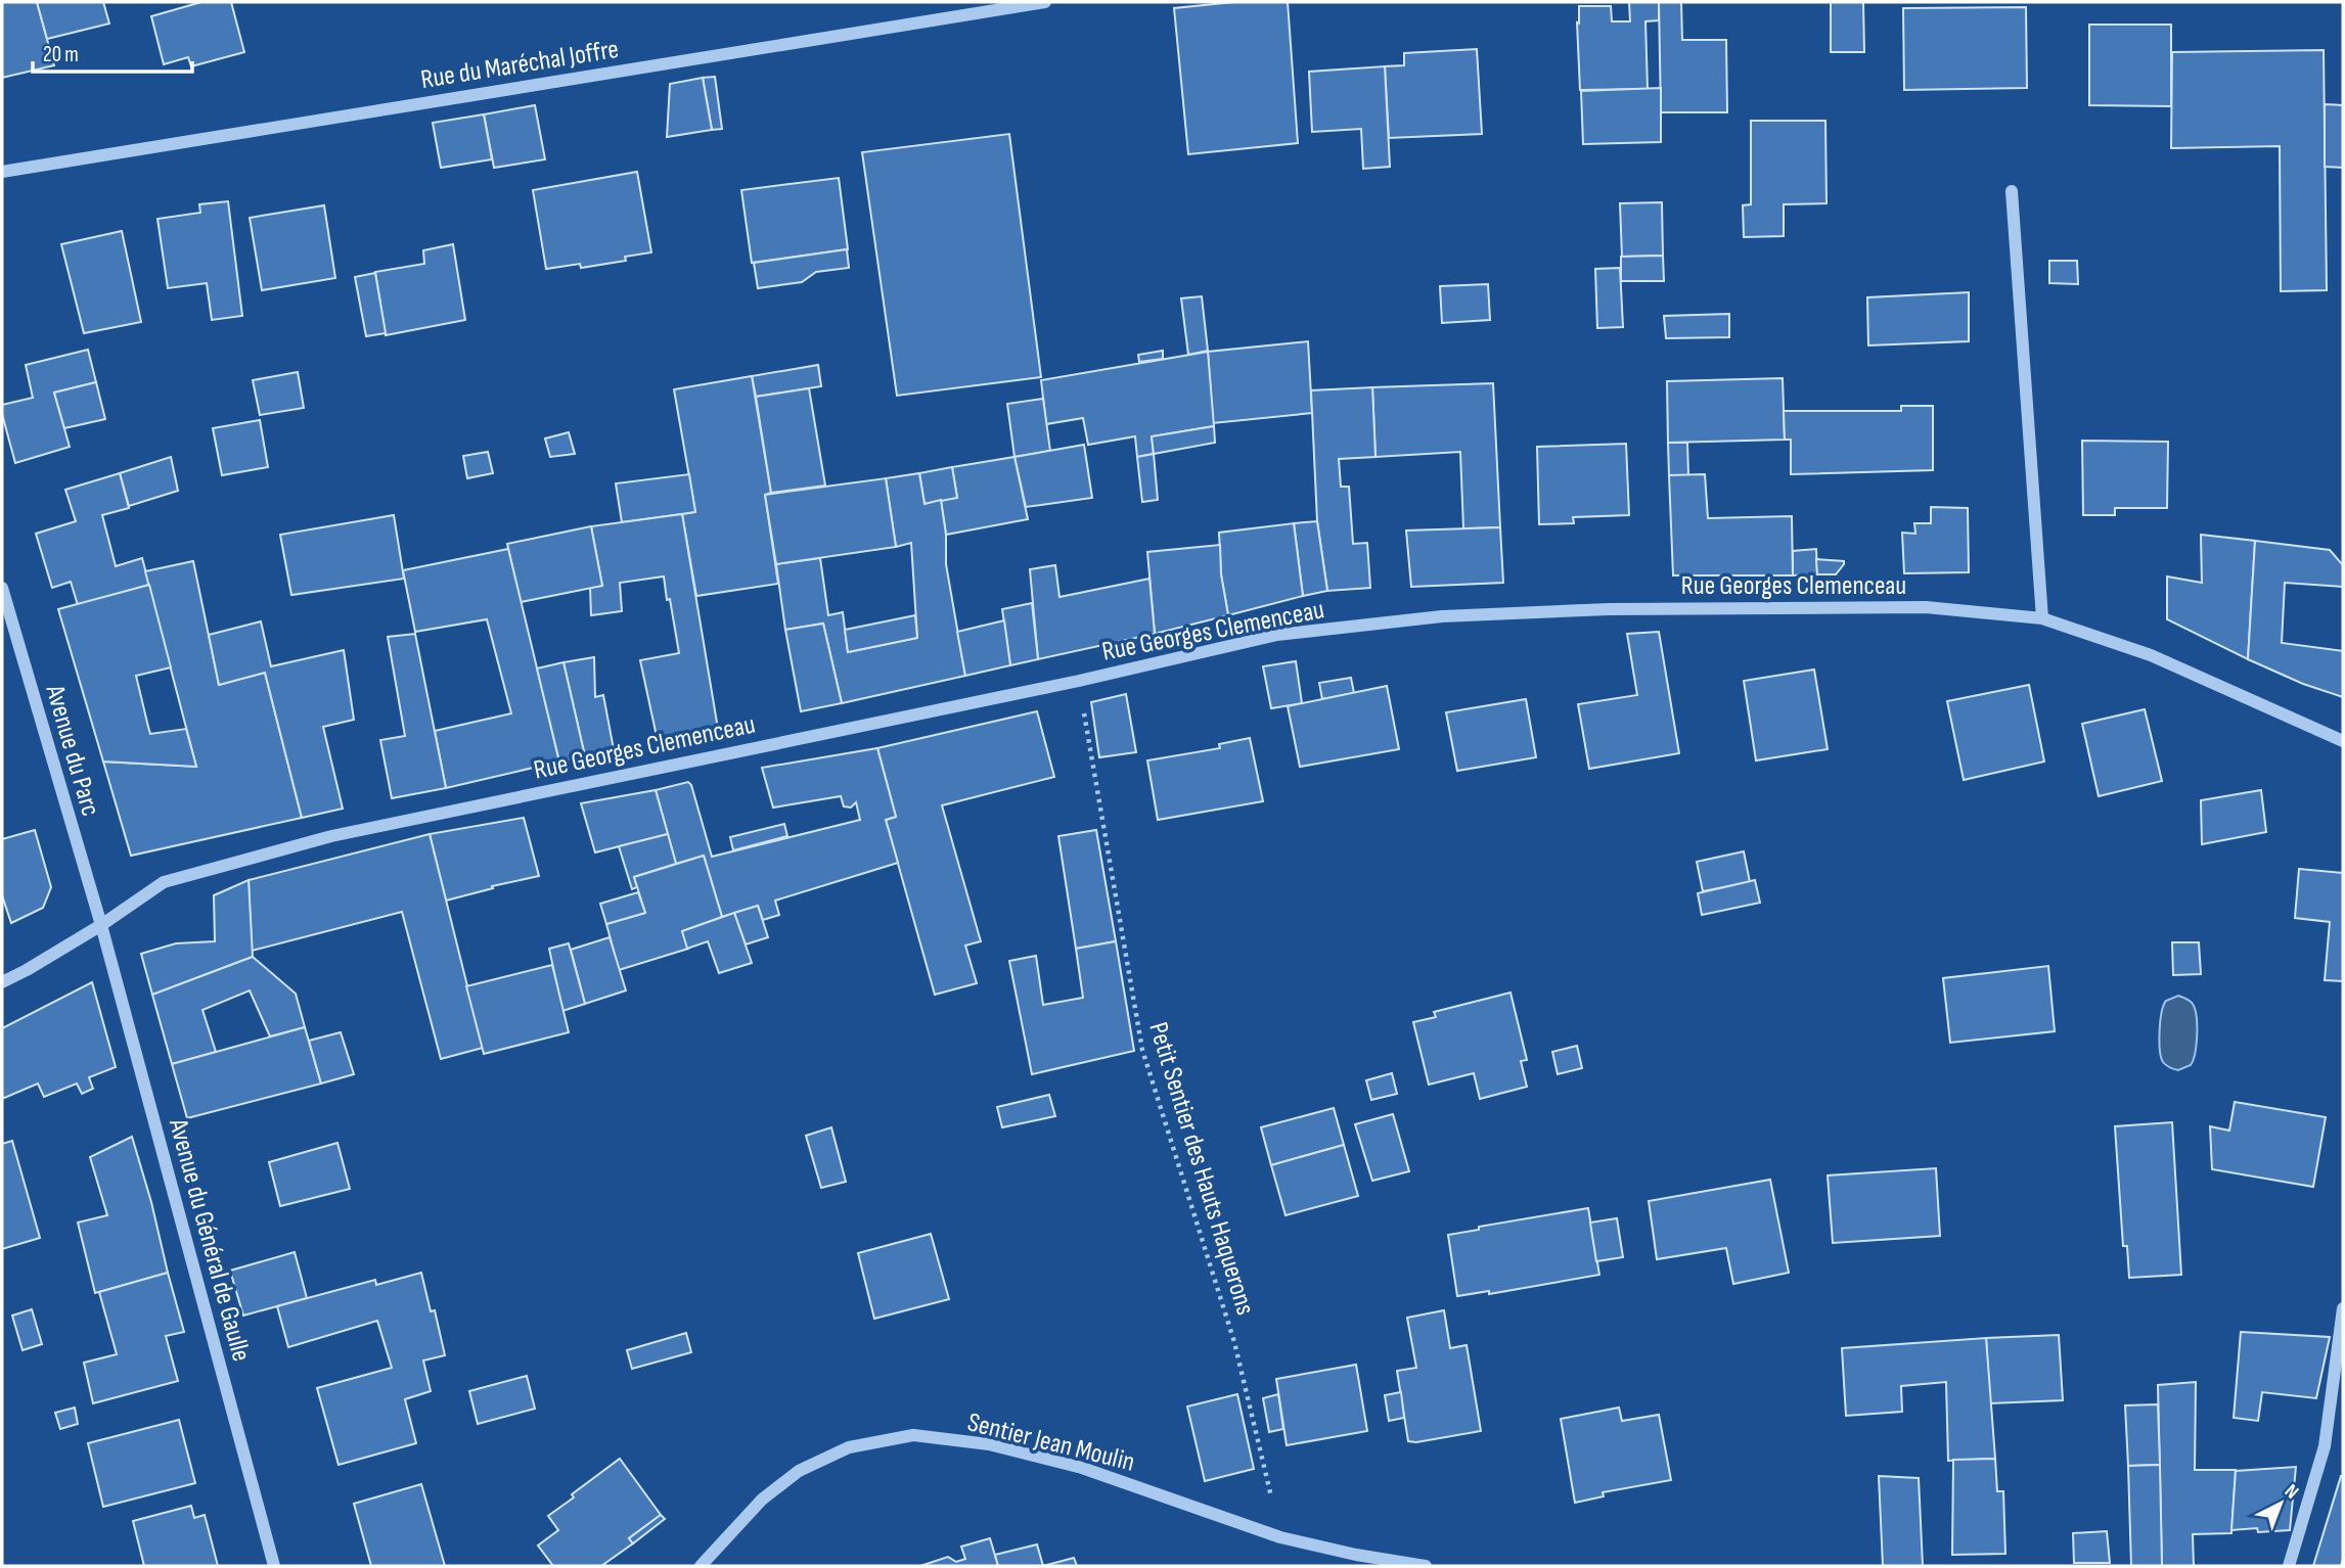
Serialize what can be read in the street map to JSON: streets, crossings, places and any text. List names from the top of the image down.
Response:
{
  "streets": {
    "street": [
      "Rue du Maréchal Joffre",
      "Rue Georges Clemenceau",
      "Avenue du Parc",
      "Avenue du Général de Gaulle",
      "Sentier Jean Moulin"
    ],
    "path": ["Petit Sentier des Hauts Haquerons"]
  },
  "crossings": [
    ["Rue Georges Clemenceau", "Avenue du Parc"],
    ["Rue Georges Clemenceau", "Petit Sentier des Hauts Haquerons"],
    ["Rue Georges Clemenceau", "Avenue du Général de Gaulle"],
    ["Avenue du Parc", "Avenue du Général de Gaulle"],
    ["Petit Sentier des Hauts Haquerons", "Sentier Jean Moulin"]
  ],
  "scale_bar": "20 m",
  "north": "top right"
}
